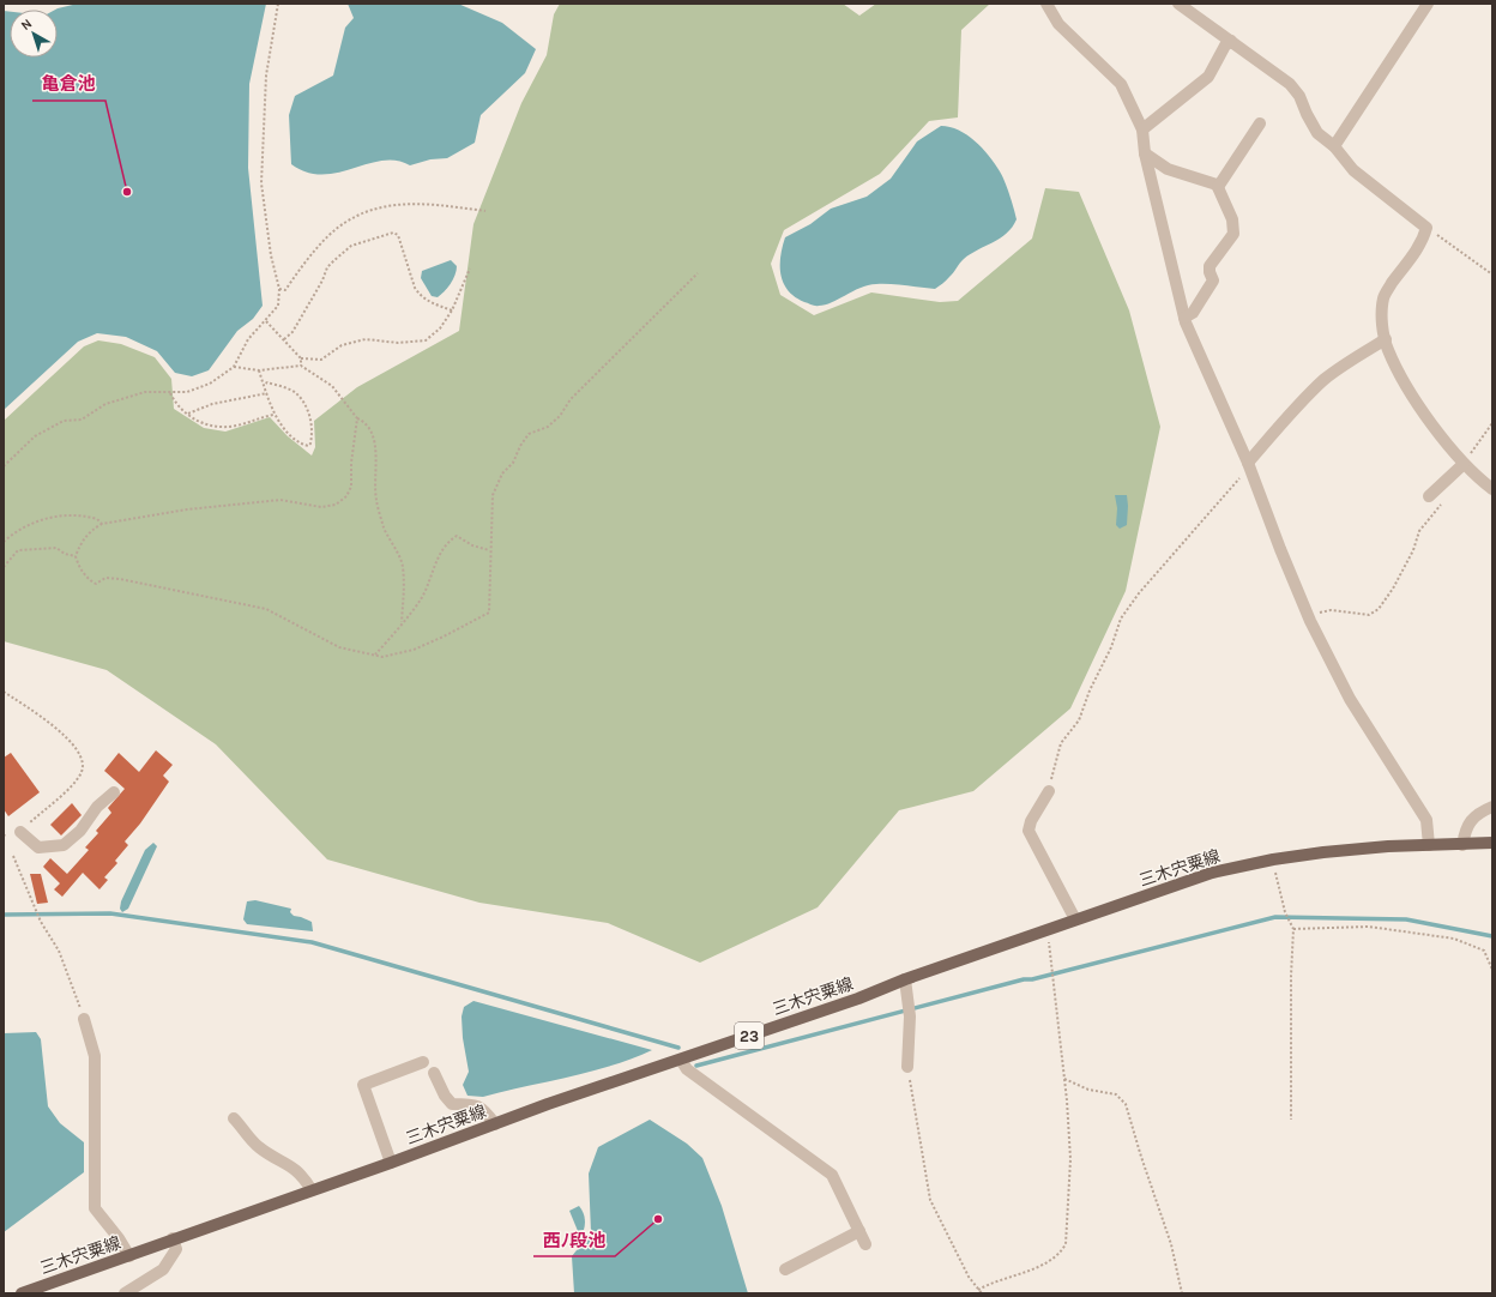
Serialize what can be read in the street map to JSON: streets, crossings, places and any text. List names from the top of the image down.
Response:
{
  "streets": {
    "main road": ["三木宍粟線", "23"]
  },
  "places": ["亀倉池", "西ﾉ段池"],
  "north": "top left"
}
